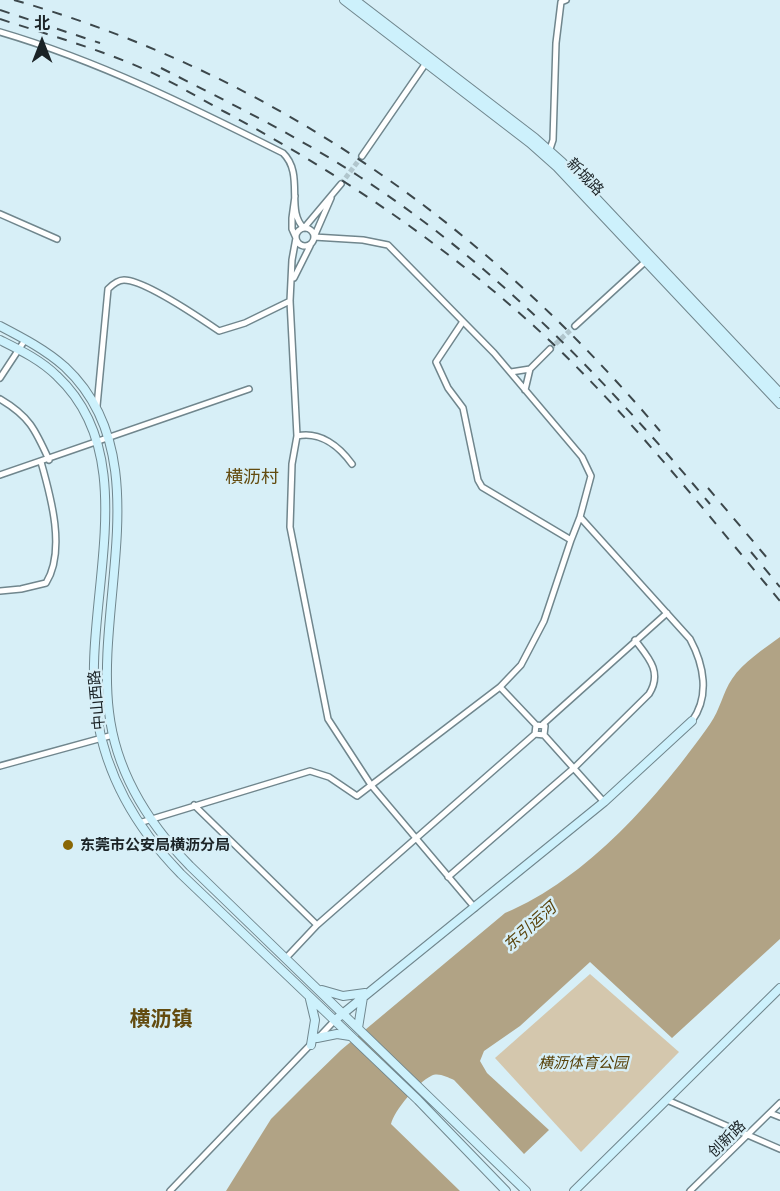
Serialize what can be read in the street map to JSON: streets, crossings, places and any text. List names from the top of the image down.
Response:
{
  "streets": {
    "main road": ["新城路", "中山西路"],
    "street": ["创新路"]
  },
  "districts": ["横沥村", "横沥镇"],
  "water": ["东引运河"],
  "parks": ["横沥体育公园"],
  "places": ["东莞市公安局横沥分局"],
  "north": "top"
}
